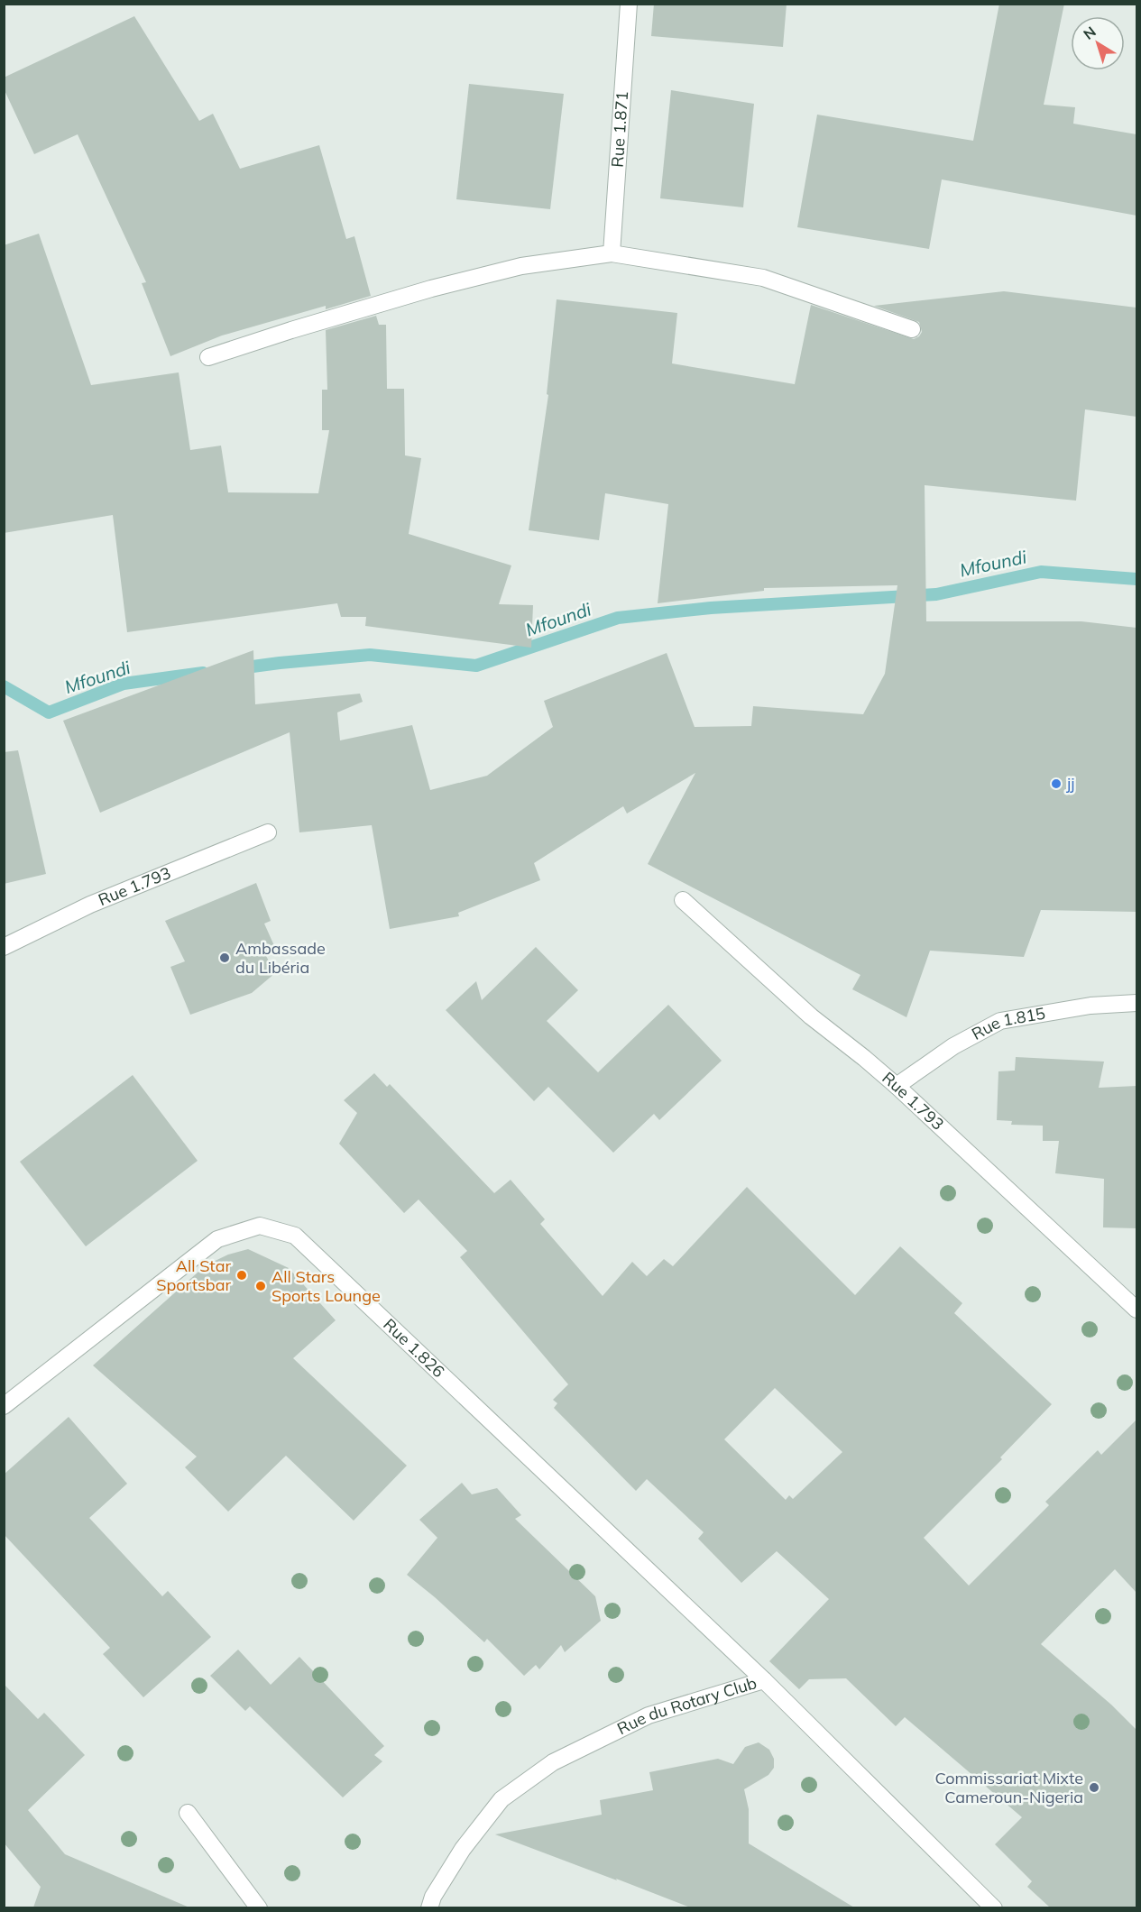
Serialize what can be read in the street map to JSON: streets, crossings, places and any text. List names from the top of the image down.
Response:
{
  "streets": {
    "street": [
      "Rue 1.871",
      "Rue 1.793",
      "Rue 1.815",
      "Rue 1.826",
      "Rue du Rotary Club"
    ]
  },
  "crossings": [
    ["Rue 1.793", "Rue 1.815"],
    ["Rue 1.826", "Rue du Rotary Club"]
  ],
  "water": ["Mfoundi"],
  "places": [
    "jj",
    "Ambassade du Libéria",
    "All Star Sportsbar",
    "All Stars Sports Lounge",
    "Commissariat Mixte Cameroun-Nigeria"
  ],
  "north": "top left"
}
